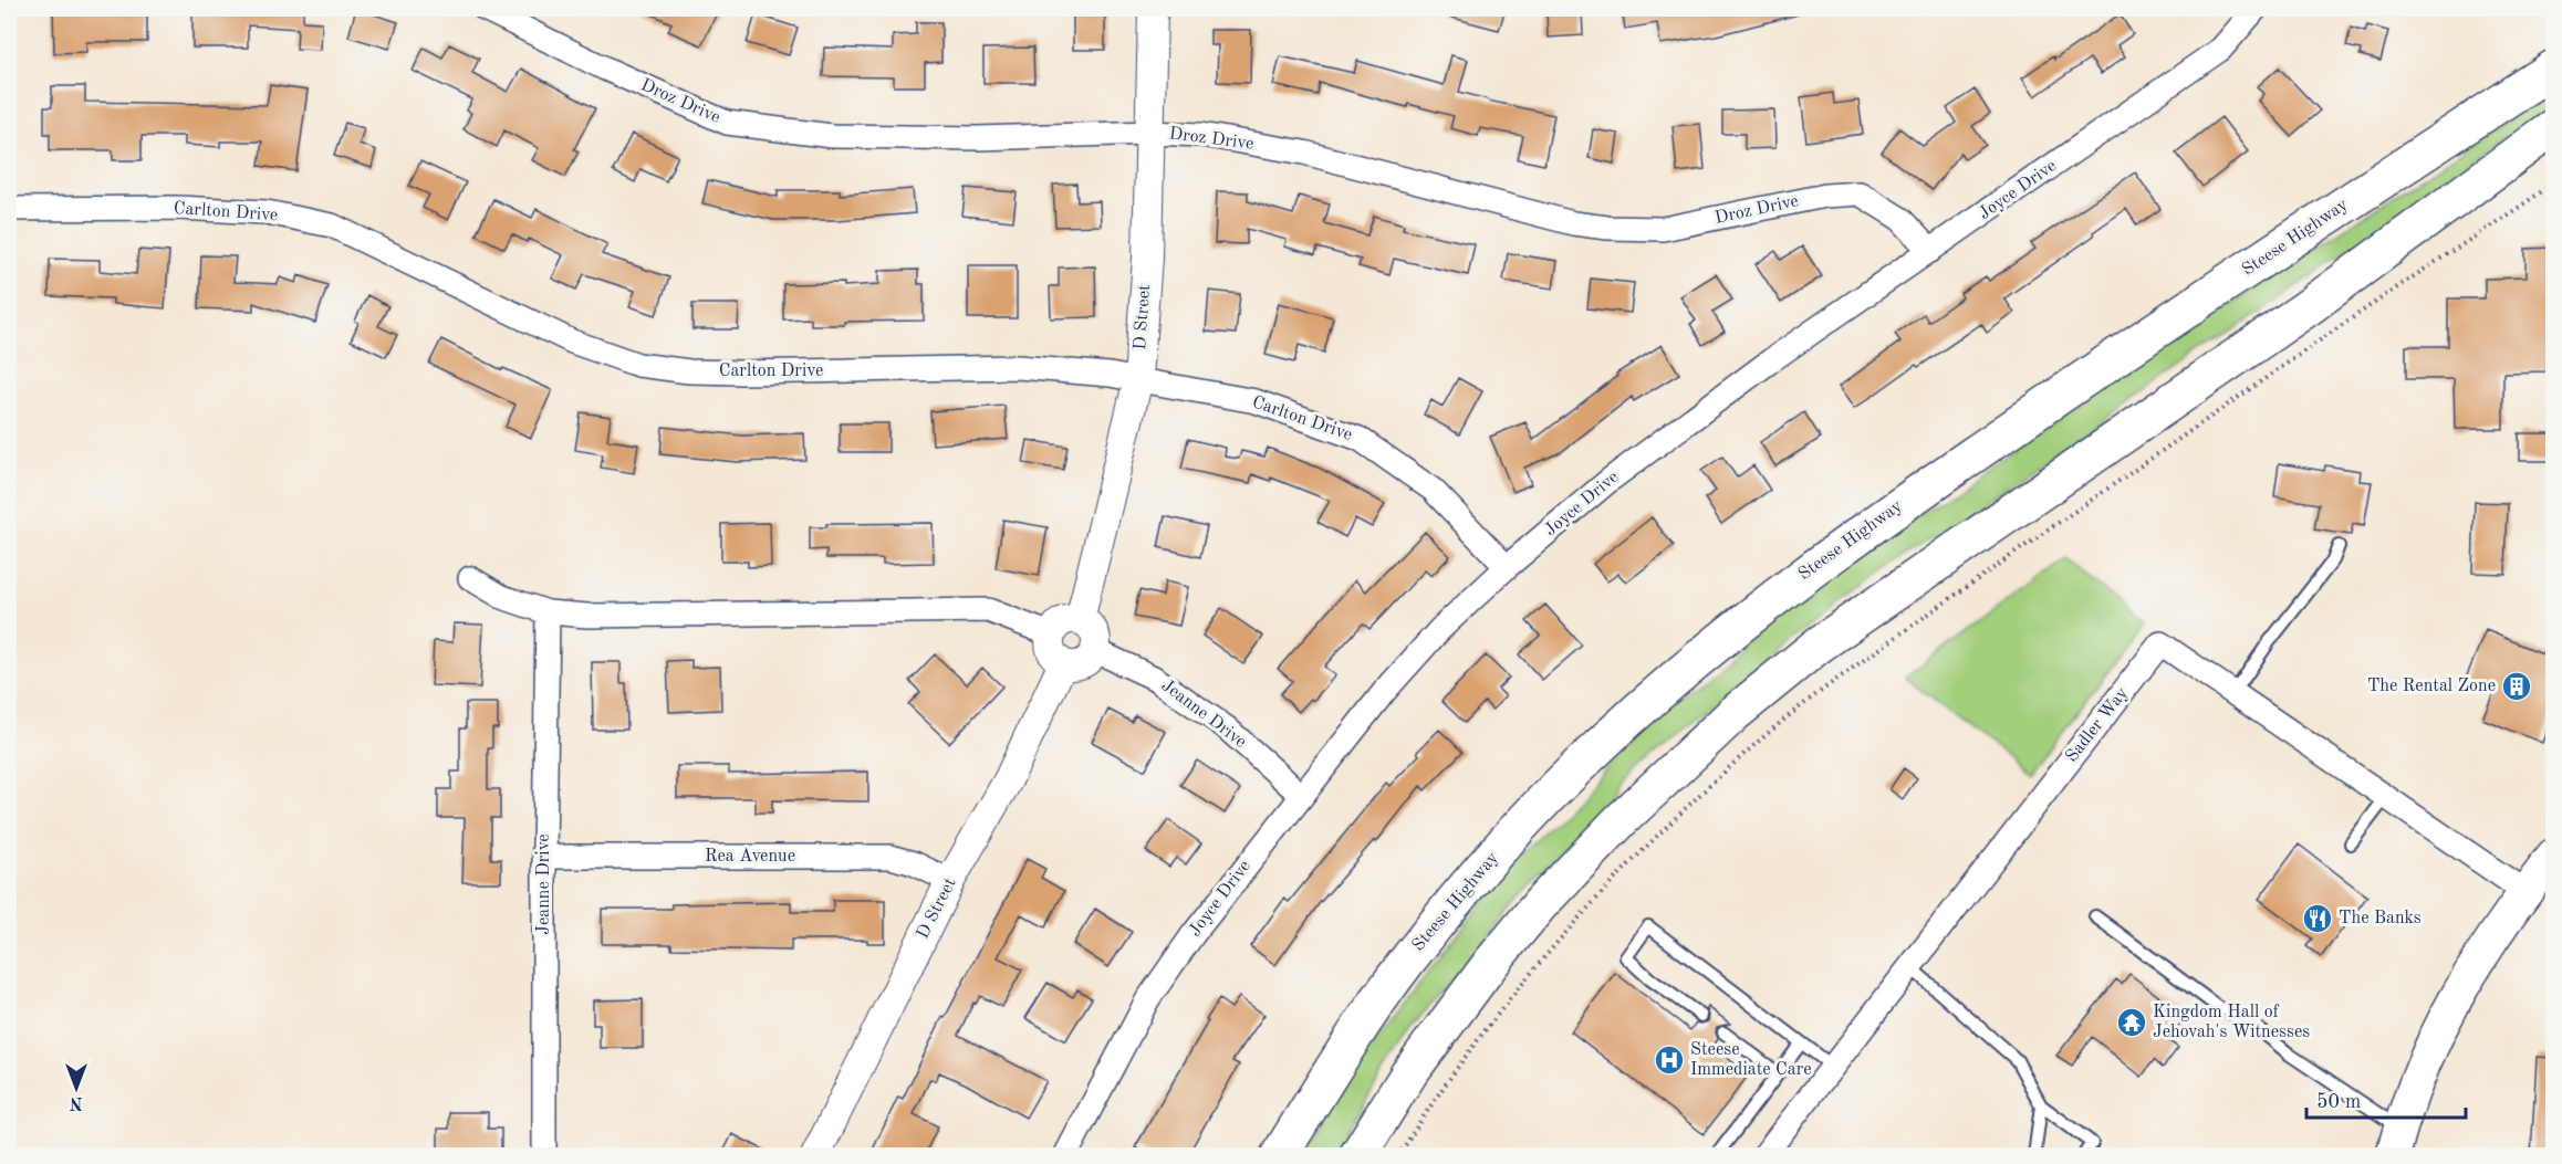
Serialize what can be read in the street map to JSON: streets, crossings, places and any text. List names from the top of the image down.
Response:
{
  "streets": {
    "highway": ["Steese Highway"],
    "street": [
      "Droz Drive",
      "Joyce Drive",
      "Carlton Drive",
      "D Street",
      "Jeanne Drive",
      "Sadler Way",
      "Rea Avenue"
    ]
  },
  "crossings": [
    ["Droz Drive", "Joyce Drive"],
    ["Droz Drive", "D Street"],
    ["Joyce Drive", "Carlton Drive"],
    ["Joyce Drive", "Jeanne Drive"],
    ["Carlton Drive", "D Street"],
    ["D Street", "Jeanne Drive"],
    ["D Street", "Rea Avenue"],
    ["Jeanne Drive", "Rea Avenue"]
  ],
  "places": {
    "building": ["The Rental Zone"],
    "restaurant": ["The Banks"],
    "temple": ["Kingdom Hall of Jehovah's Witnesses"],
    "hospital": ["Steese Immediate Care"]
  },
  "scale_bar": "50 m",
  "north": "bottom"
}
